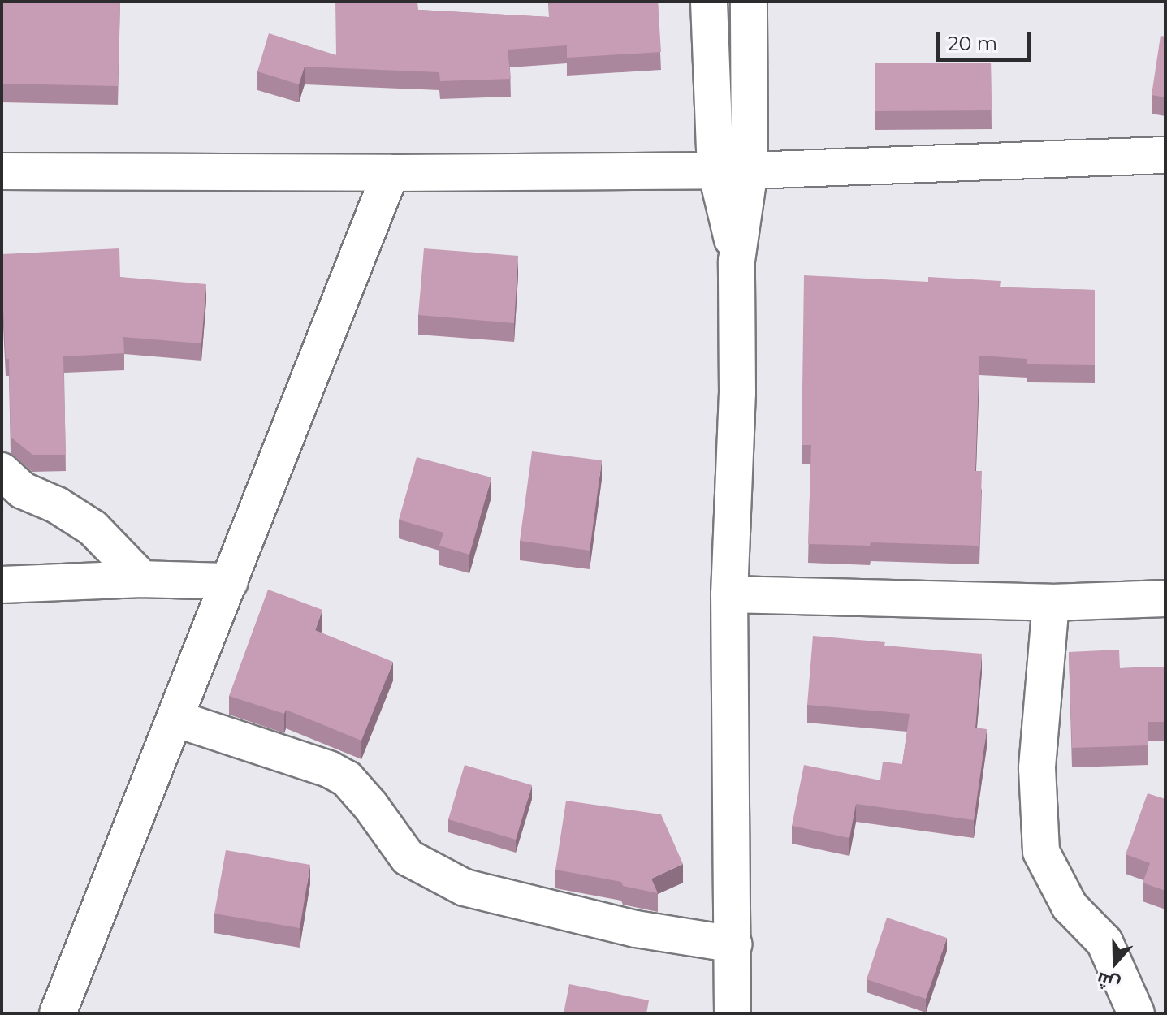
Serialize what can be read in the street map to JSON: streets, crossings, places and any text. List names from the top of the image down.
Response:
{
  "scale_bar": "20 m",
  "north": "bottom"
}
